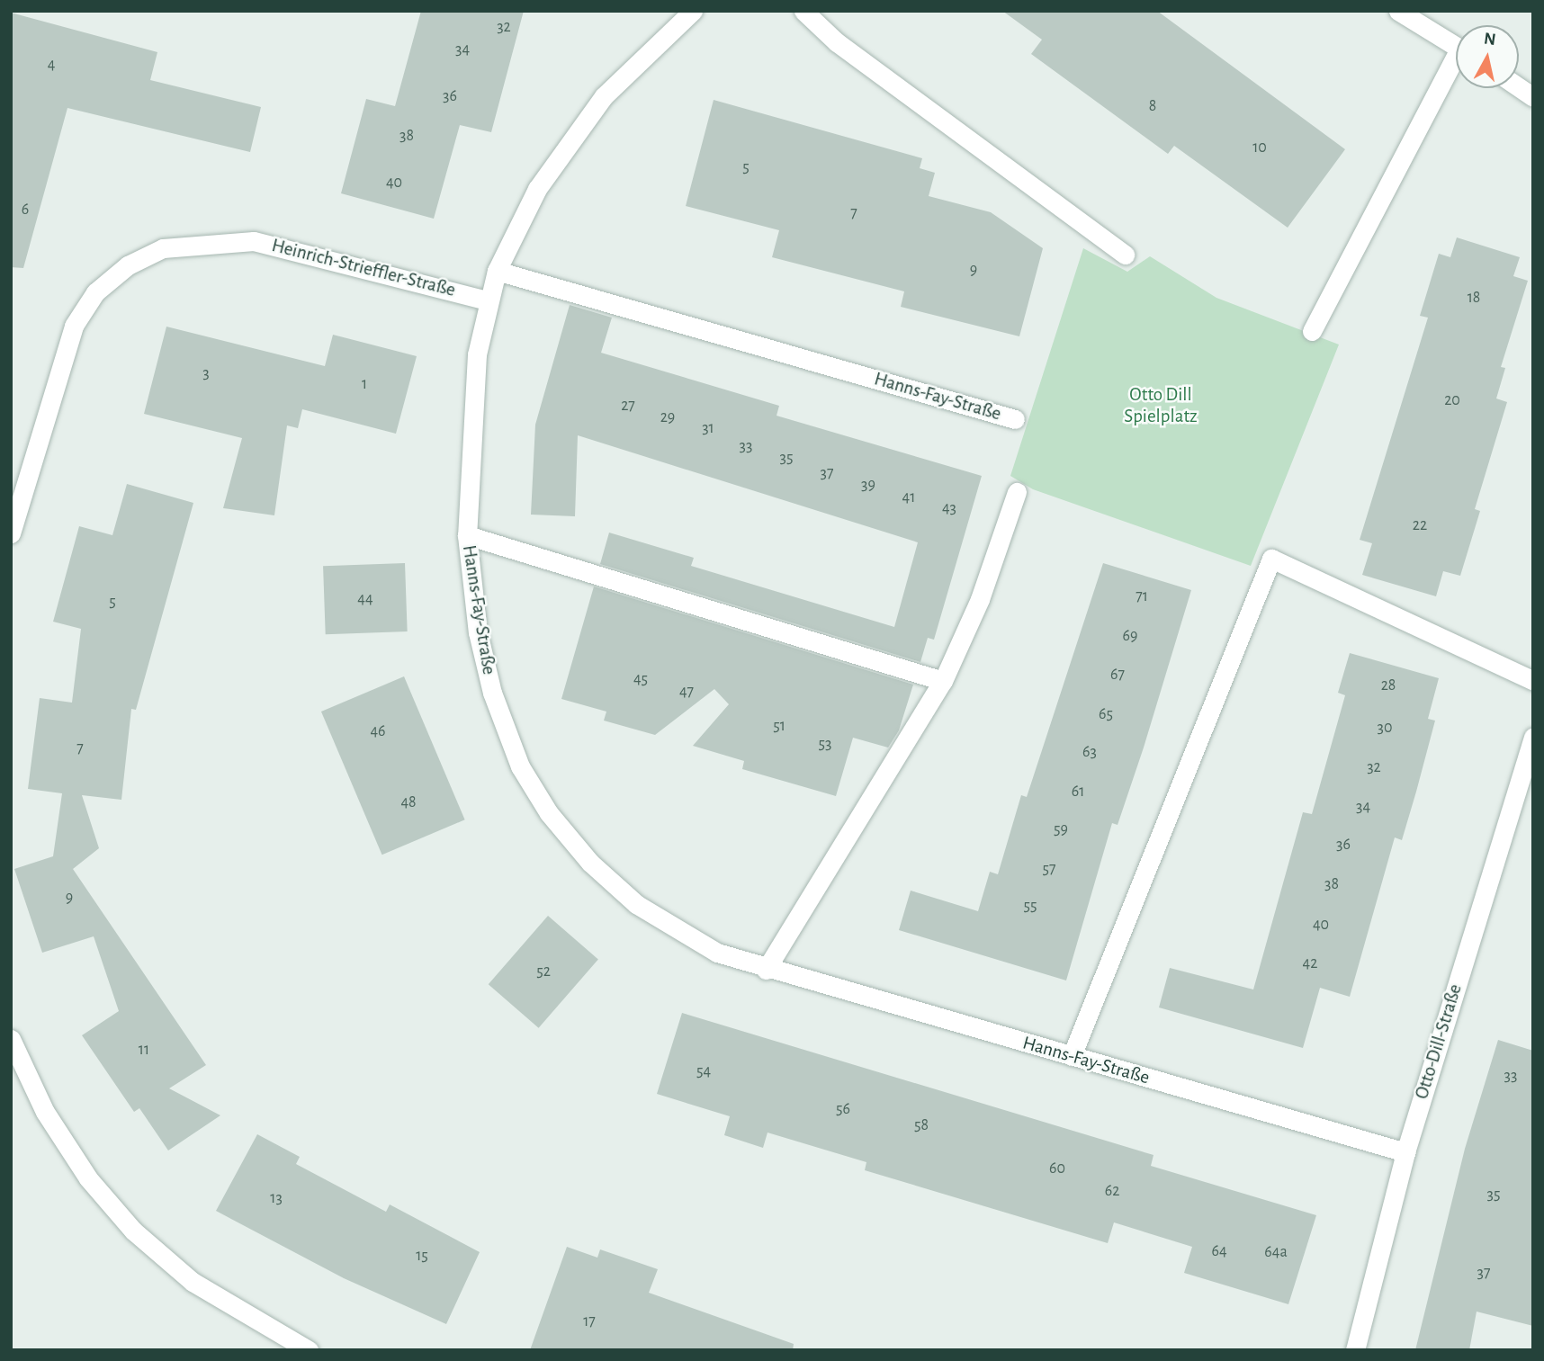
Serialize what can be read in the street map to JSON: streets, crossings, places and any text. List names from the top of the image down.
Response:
{
  "streets": {
    "street": ["Heinrich-Strieffler-Straße", "Hanns-Fay-Straße", "Otto-Dill-Straße"]
  },
  "crossings": [
    ["Heinrich-Strieffler-Straße", "Hanns-Fay-Straße"],
    ["Hanns-Fay-Straße", "Otto-Dill-Straße"]
  ],
  "parks": ["Otto Dill Spielplatz"],
  "house_numbers": [
    "32",
    "34",
    "4",
    "36",
    "8",
    "38",
    "10",
    "5",
    "40",
    "6",
    "7",
    "9",
    "18",
    "3",
    "1",
    "20",
    "27",
    "29",
    "31",
    "33",
    "35",
    "37",
    "39",
    "41",
    "43",
    "22",
    "71",
    "44",
    "5",
    "69",
    "67",
    "45",
    "28",
    "47",
    "65",
    "51",
    "30",
    "46",
    "53",
    "7",
    "63",
    "32",
    "61",
    "48",
    "34",
    "59",
    "36",
    "57",
    "38",
    "9",
    "55",
    "40",
    "42",
    "52",
    "11",
    "54",
    "33",
    "56",
    "58",
    "60",
    "62",
    "35",
    "13",
    "64",
    "64a",
    "15",
    "37",
    "17"
  ],
  "north": "top"
}
